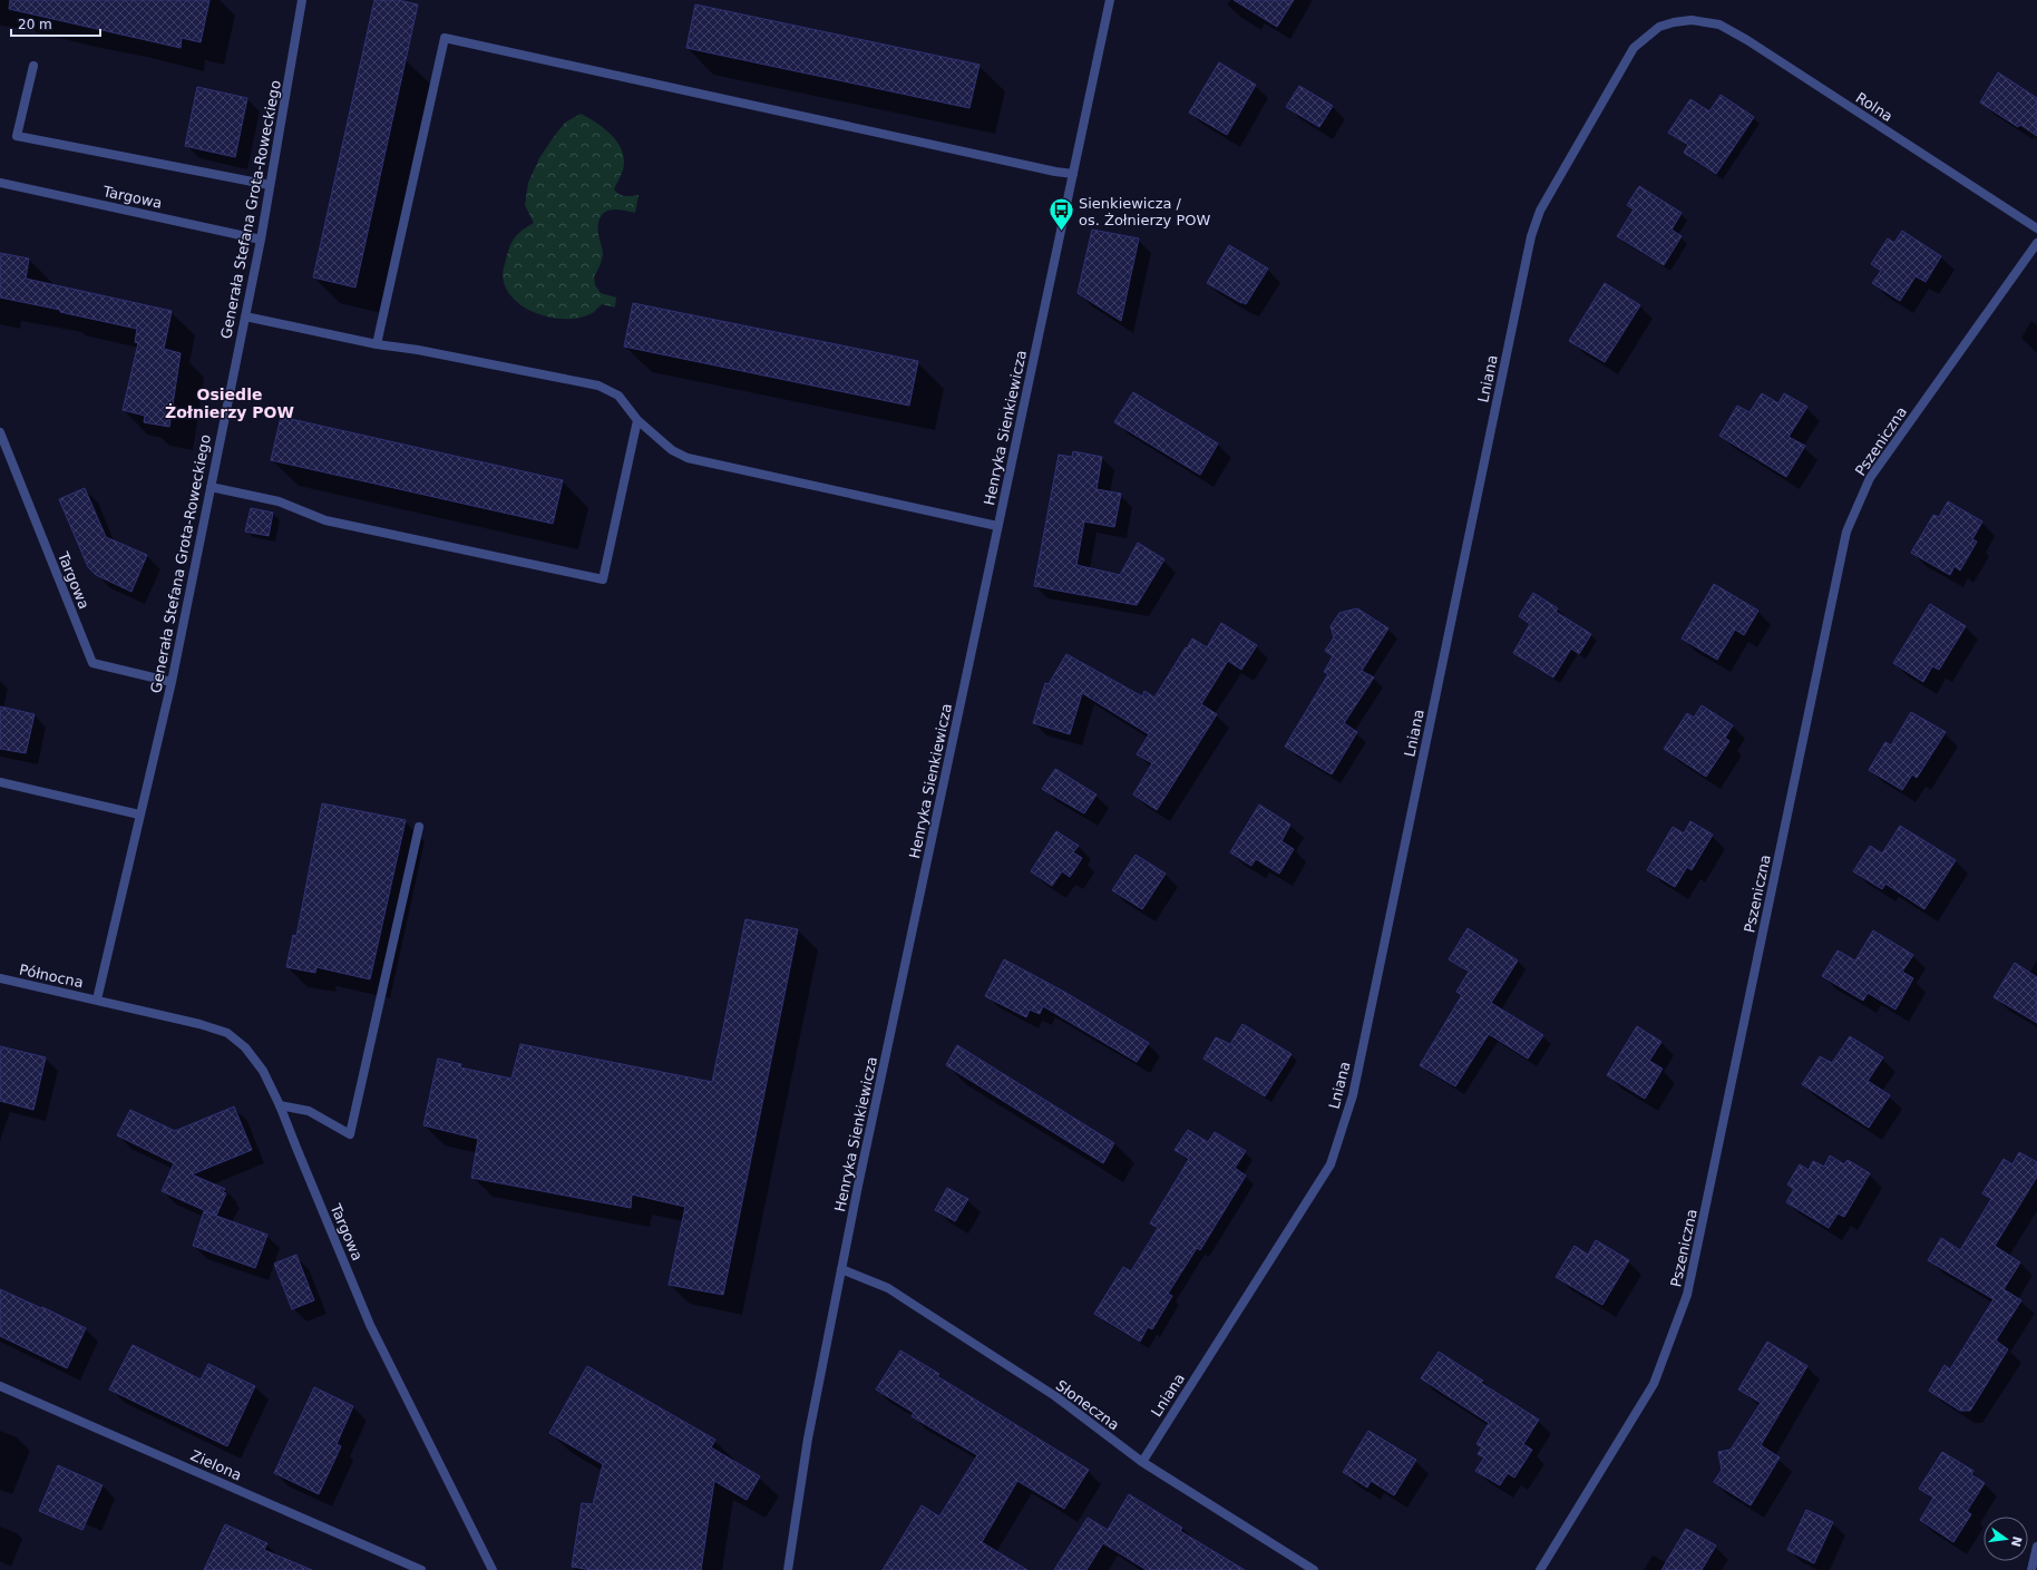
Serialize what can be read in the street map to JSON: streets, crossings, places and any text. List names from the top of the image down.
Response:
{
  "streets": {
    "street": [
      "Rolna",
      "Targowa",
      "Generała Stefana Grota-Roweckiego",
      "Lniana",
      "Henryka Sienkiewicza",
      "Pszeniczna",
      "Północna",
      "Słoneczna",
      "Zielona"
    ]
  },
  "crossings": [
    ["Rolna", "Lniana"],
    ["Targowa", "Generała Stefana Grota-Roweckiego"],
    ["Targowa", "Północna"],
    ["Generała Stefana Grota-Roweckiego", "Północna"],
    ["Lniana", "Słoneczna"],
    ["Henryka Sienkiewicza", "Słoneczna"]
  ],
  "districts": ["Osiedle Żołnierzy POW"],
  "places": {
    "bus stop": ["Sienkiewicza / os. Żołnierzy POW"]
  },
  "scale_bar": "20 m",
  "north": "right"
}
